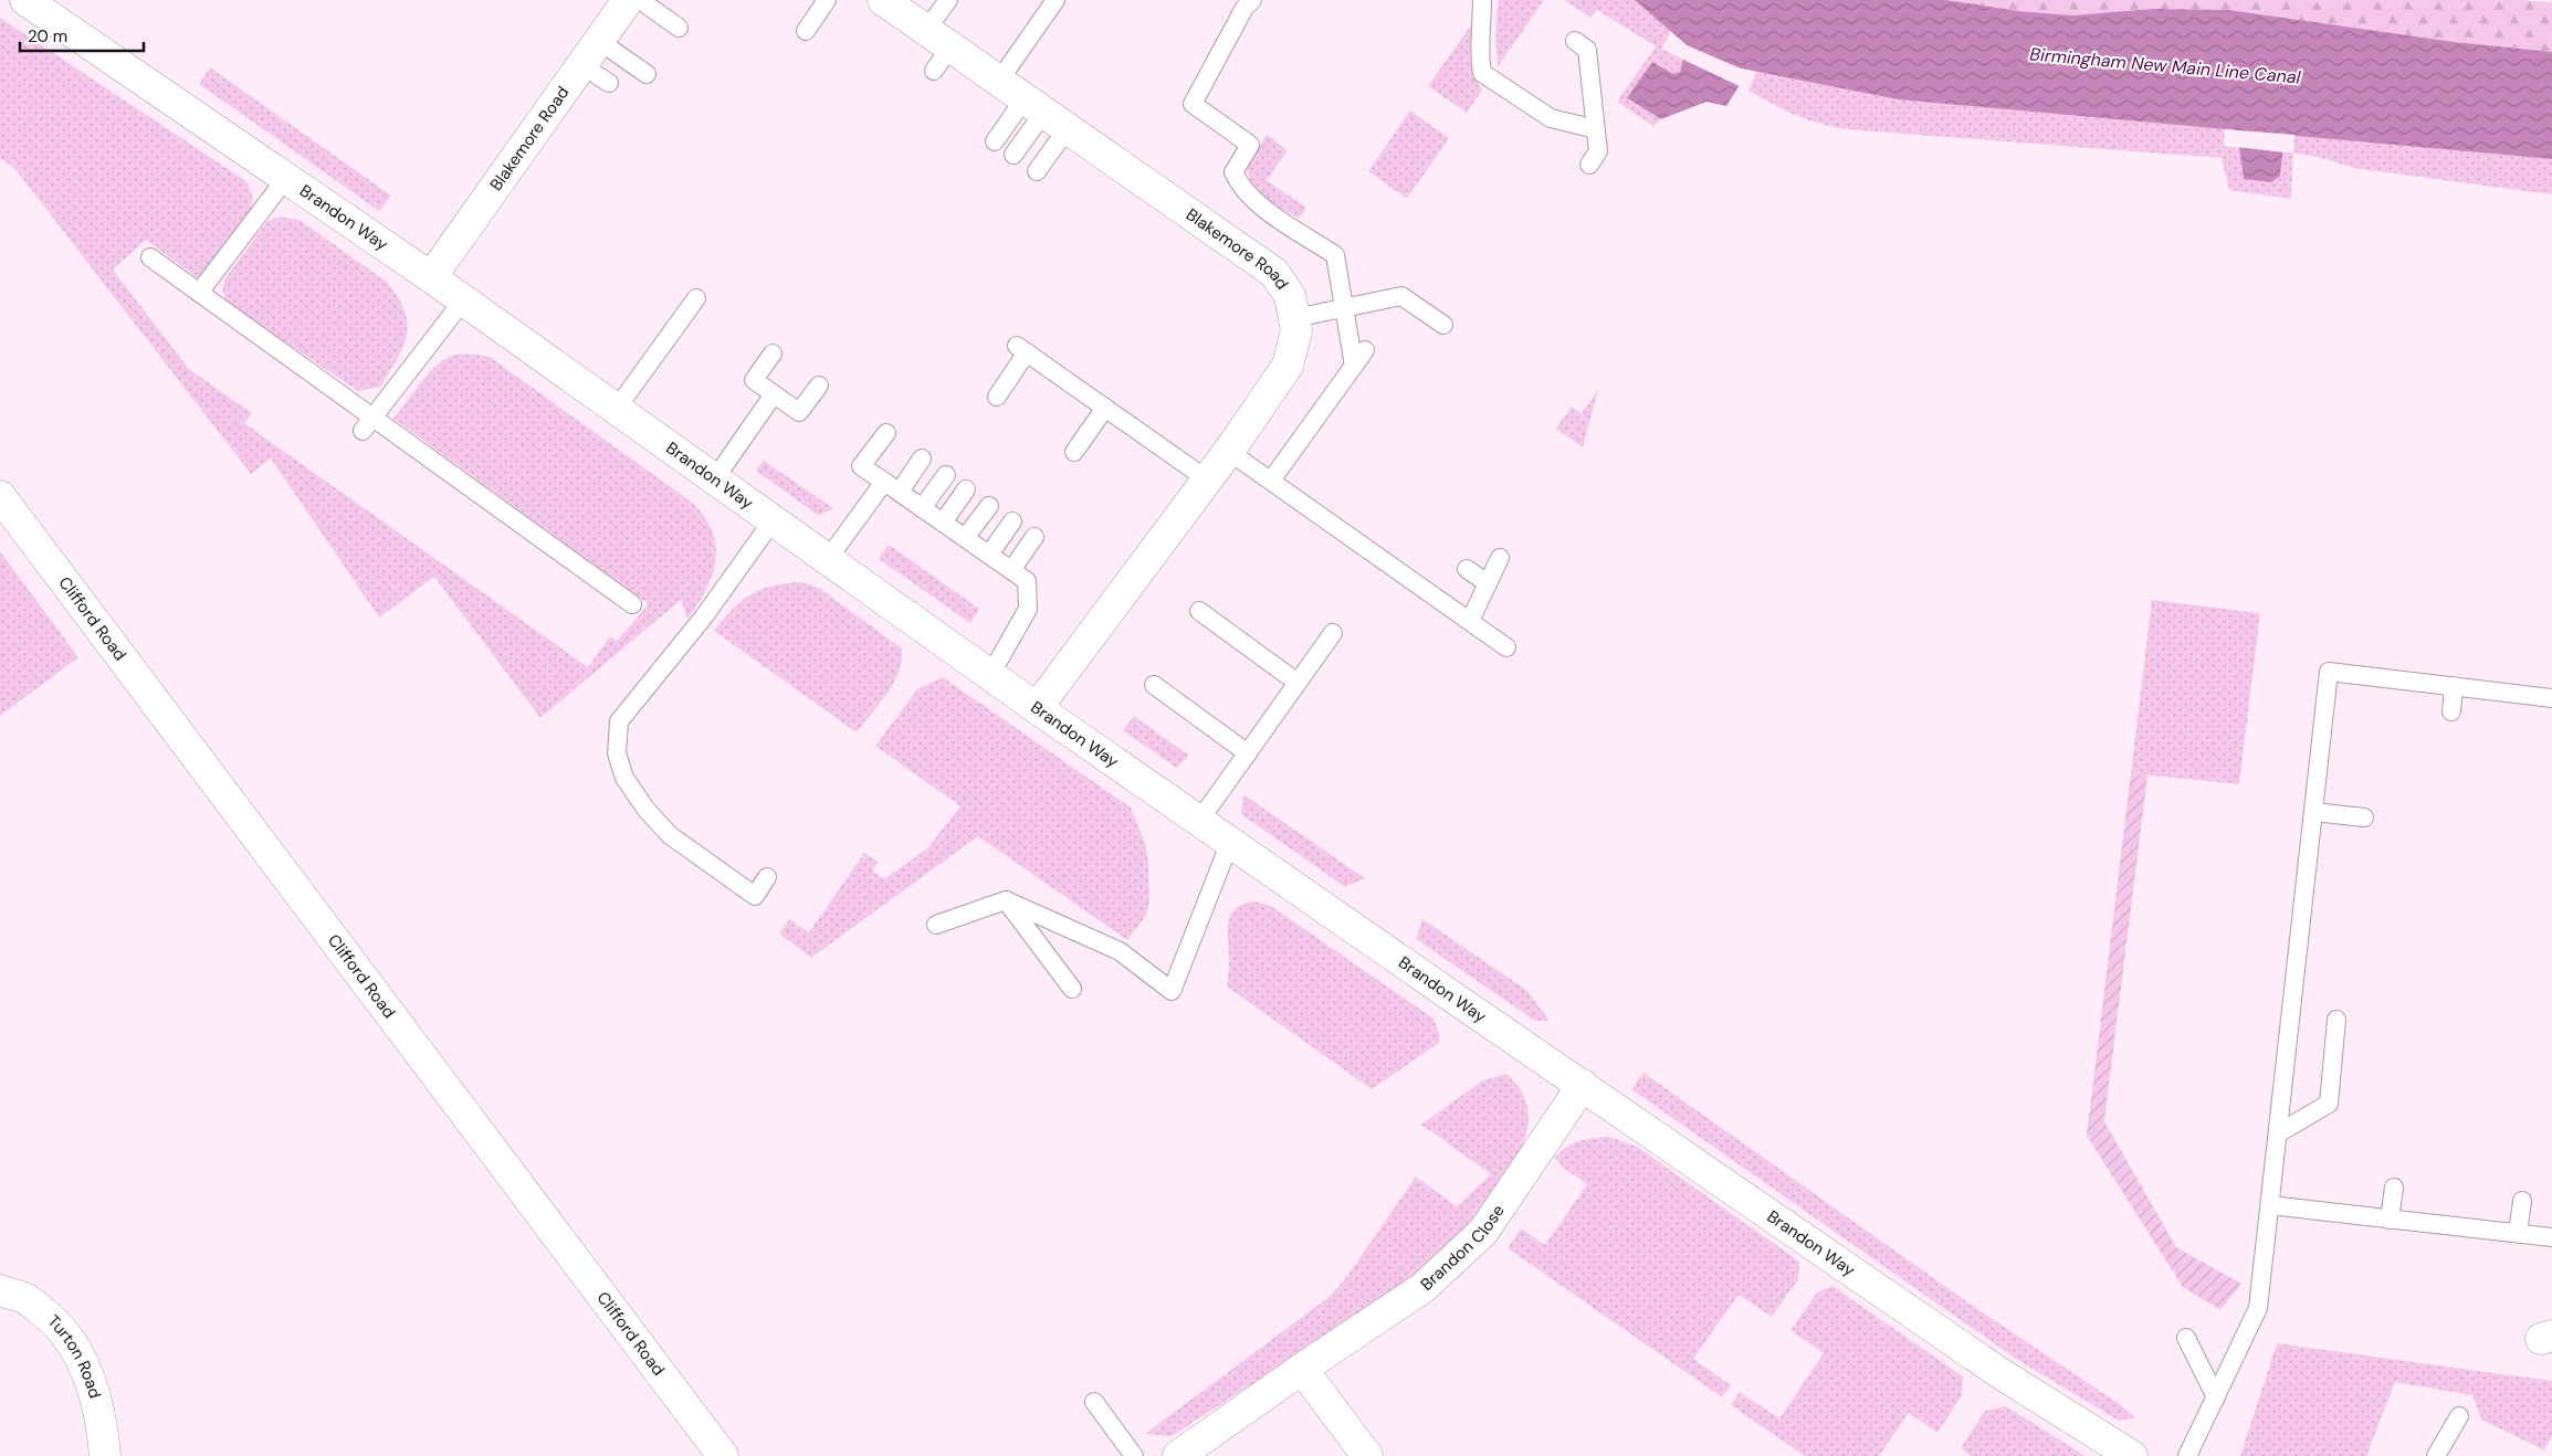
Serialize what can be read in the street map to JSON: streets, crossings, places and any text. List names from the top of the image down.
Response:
{
  "streets": {
    "street": [
      "Blakemore Road",
      "Brandon Way",
      "Clifford Road",
      "Brandon Close",
      "Turton Road"
    ]
  },
  "crossings": [
    ["Blakemore Road", "Brandon Way"],
    ["Brandon Way", "Brandon Close"]
  ],
  "water": ["Birmingham New Main Line Canal"],
  "scale_bar": "20 m"
}
